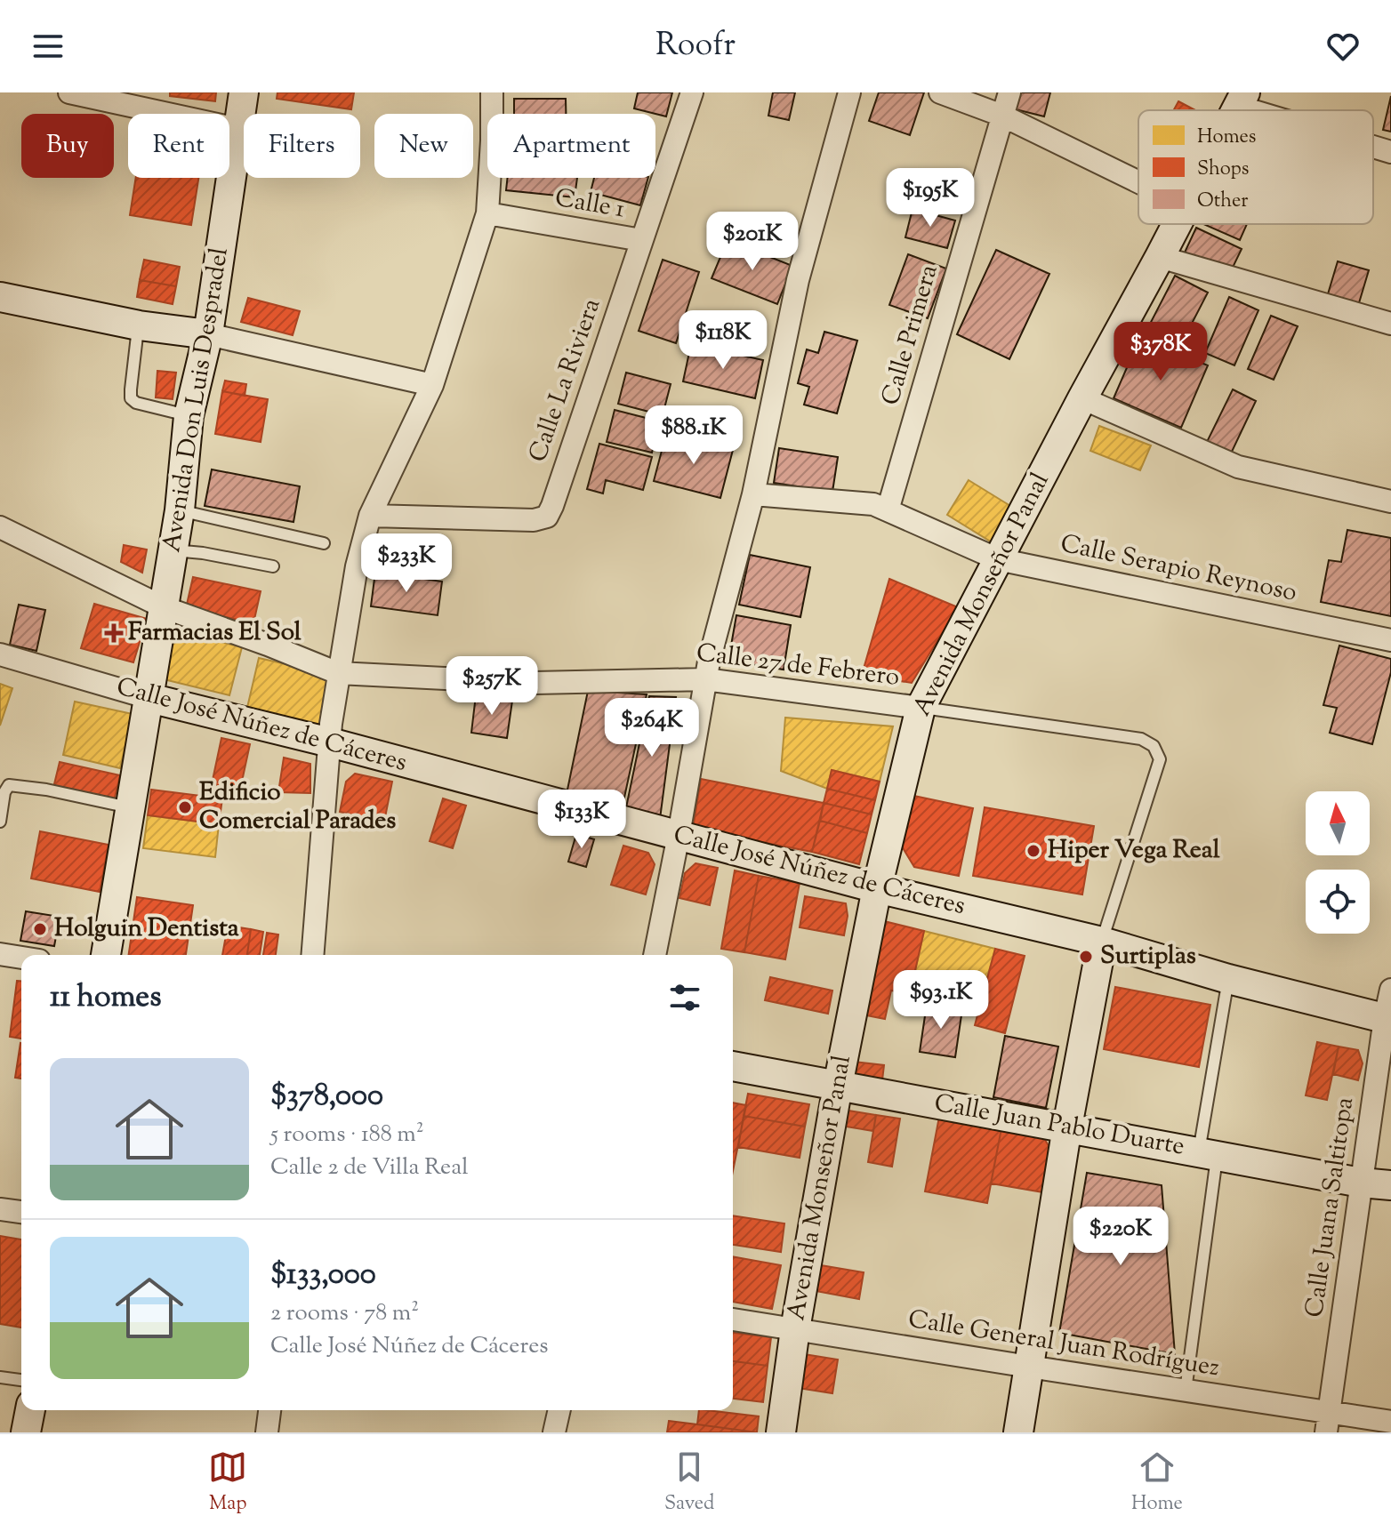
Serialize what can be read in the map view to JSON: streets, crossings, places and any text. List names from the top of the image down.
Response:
{
  "streets": {
    "main road": [
      "Avenida Don Luis Despradel",
      "Avenida Monseñor Panal",
      "Calle José Núñez de Cáceres",
      "Calle Juan Pablo Duarte"
    ],
    "street": [
      "Calle 1",
      "Calle Primera",
      "Calle La Riviera",
      "Calle Serapio Reynoso",
      "Calle 27 de Febrero",
      "Calle Juana Saltitopa",
      "Calle General Juan Rodríguez"
    ]
  },
  "crossings": [
    ["Calle 1", "Calle La Riviera"],
    ["Calle Primera", "Calle Serapio Reynoso"],
    ["Avenida Don Luis Despradel", "Calle 27 de Febrero"],
    ["Avenida Don Luis Despradel", "Calle José Núñez de Cáceres"],
    ["Calle Serapio Reynoso", "Avenida Monseñor Panal"],
    ["Avenida Monseñor Panal", "Calle 27 de Febrero"],
    ["Avenida Monseñor Panal", "Calle José Núñez de Cáceres"],
    ["Avenida Monseñor Panal", "Calle Juan Pablo Duarte"],
    ["Avenida Monseñor Panal", "Calle General Juan Rodríguez"],
    ["Calle 27 de Febrero", "Calle José Núñez de Cáceres"],
    ["Calle José Núñez de Cáceres", "Calle Juana Saltitopa"],
    ["Calle Juan Pablo Duarte", "Calle Juana Saltitopa"],
    ["Calle Juana Saltitopa", "Calle General Juan Rodríguez"]
  ],
  "places": {
    "health": ["Farmacias El Sol"],
    "other": [
      "Edificio Comercial Parades",
      "Hiper Vega Real",
      "Holguin Dentista",
      "Surtiplas"
    ]
  },
  "legend": ["Homes", "Shops", "Other"],
  "north": "top",
  "page": {
    "header": "Roofr",
    "chip": [
      "Buy",
      "Rent",
      "Filters",
      "New",
      "Apartment"
    ],
    "price": [
      "$195K",
      "$201K",
      "$118K",
      "$378K",
      "$88.1K",
      "$233K",
      "$257K",
      "$264K",
      "$133K",
      "$93.1K",
      "$220K"
    ],
    "heading": "11 homes",
    "list": [
      {
        "name": "$378,000",
        "note": "5 rooms · 188 m² · Calle 2 de Villa Real"
      },
      {
        "name": "$133,000",
        "note": "2 rooms · 78 m² · Calle José Núñez de Cáceres"
      }
    ],
    "tabs": ["Map", "Saved", "Home"]
  }
}
